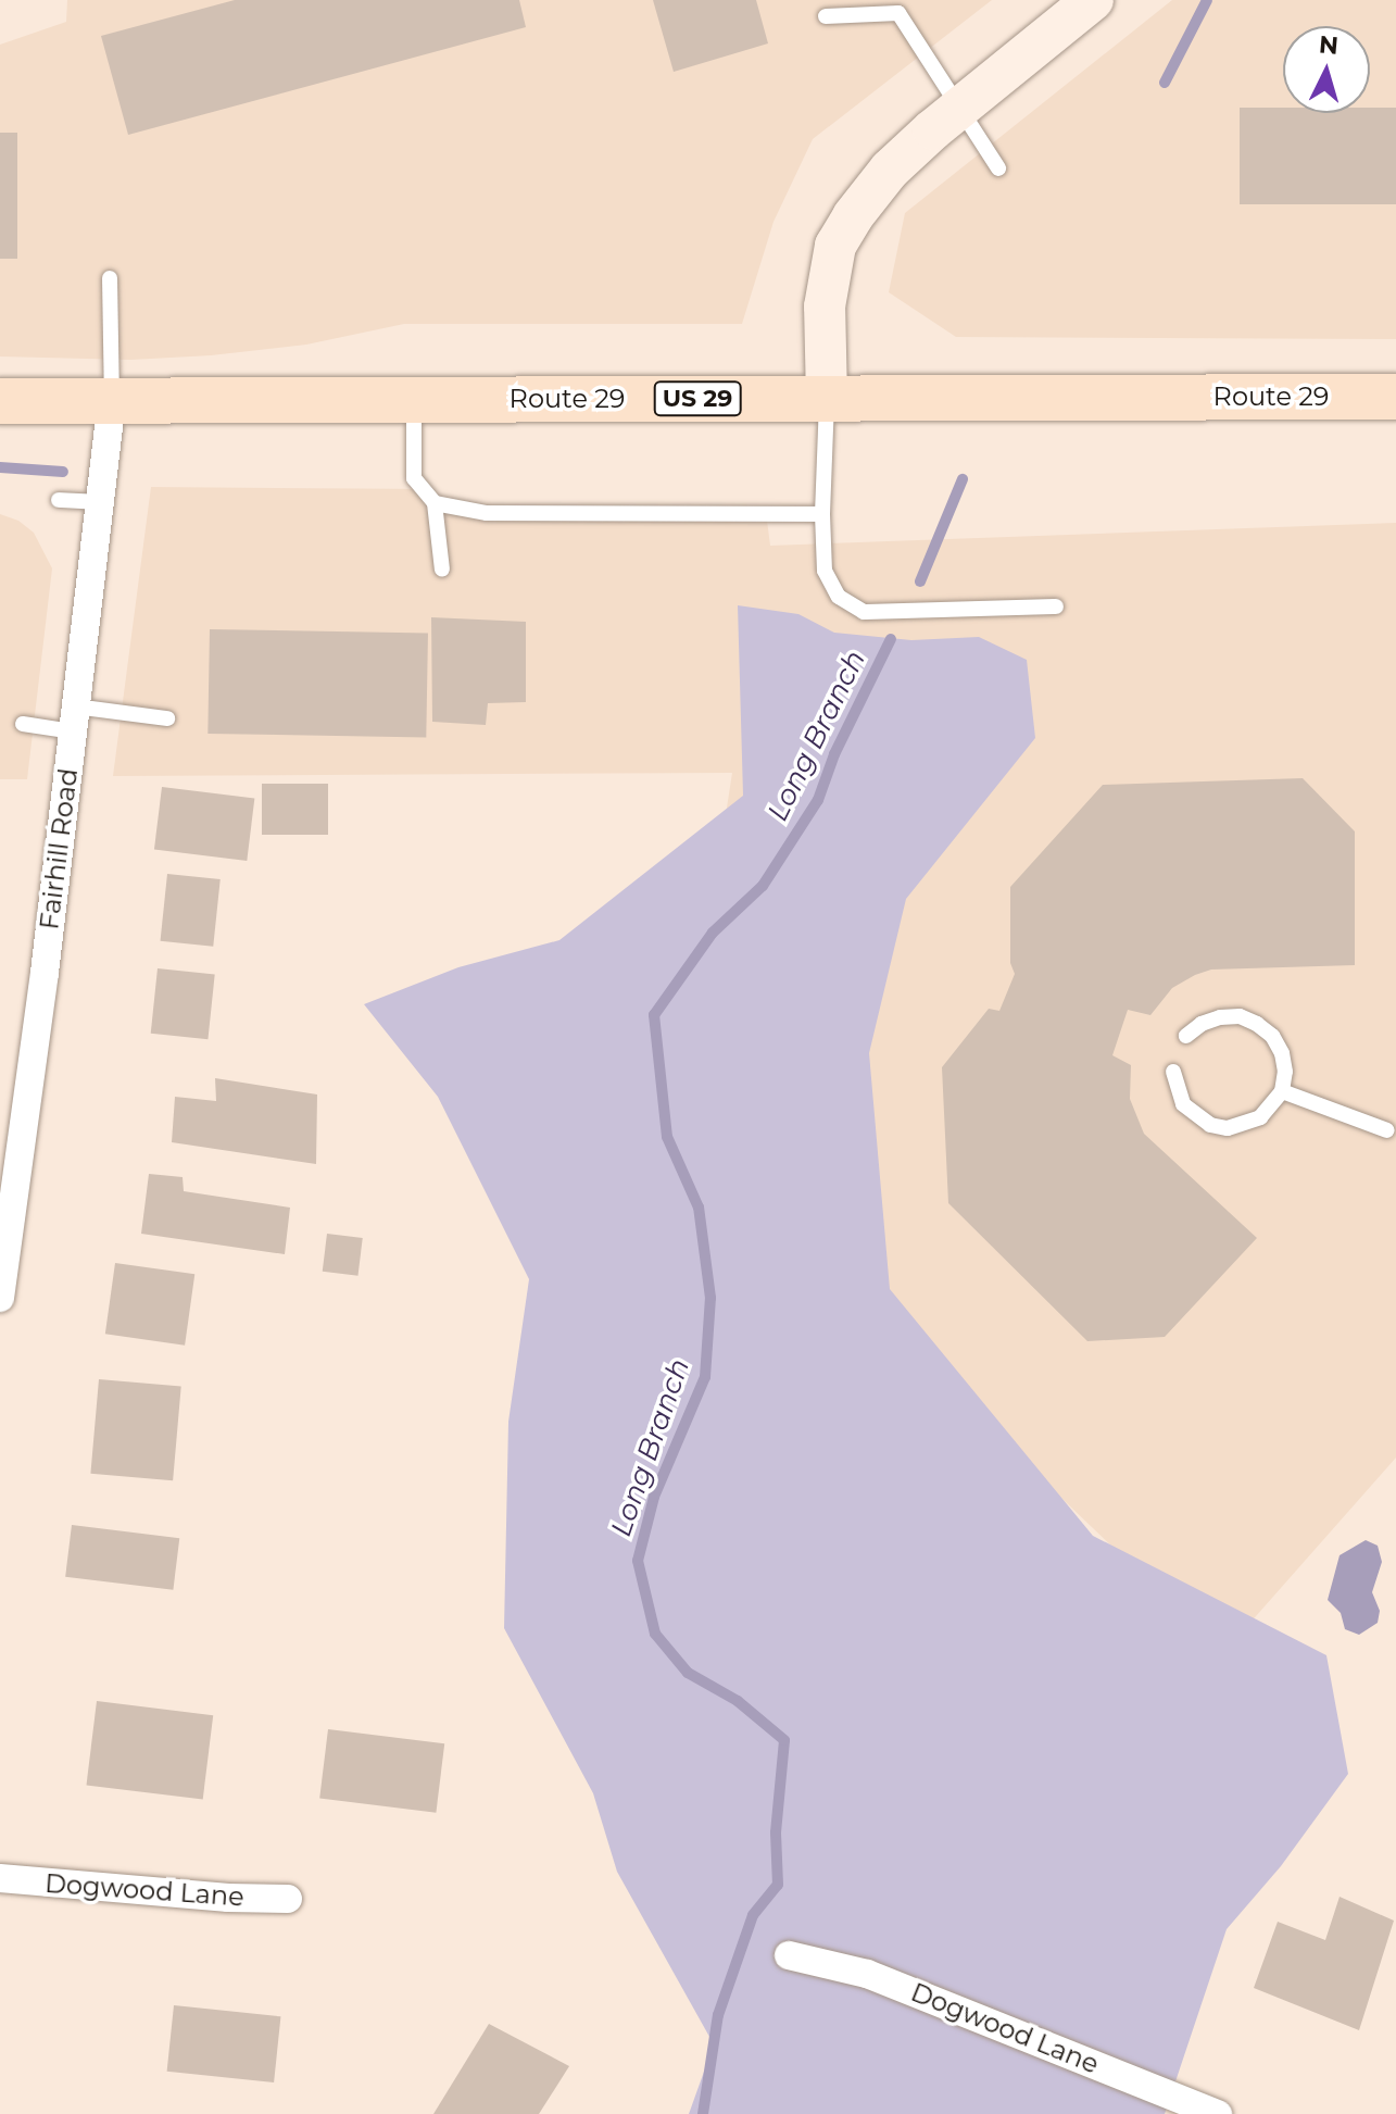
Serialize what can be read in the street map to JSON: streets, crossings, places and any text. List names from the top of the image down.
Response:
{
  "streets": {
    "main road": ["Route 29", "US 29"],
    "street": ["Fairhill Road", "Dogwood Lane"]
  },
  "crossings": [
    ["Route 29", "Fairhill Road"]
  ],
  "water": ["Long Branch"],
  "north": "top"
}
